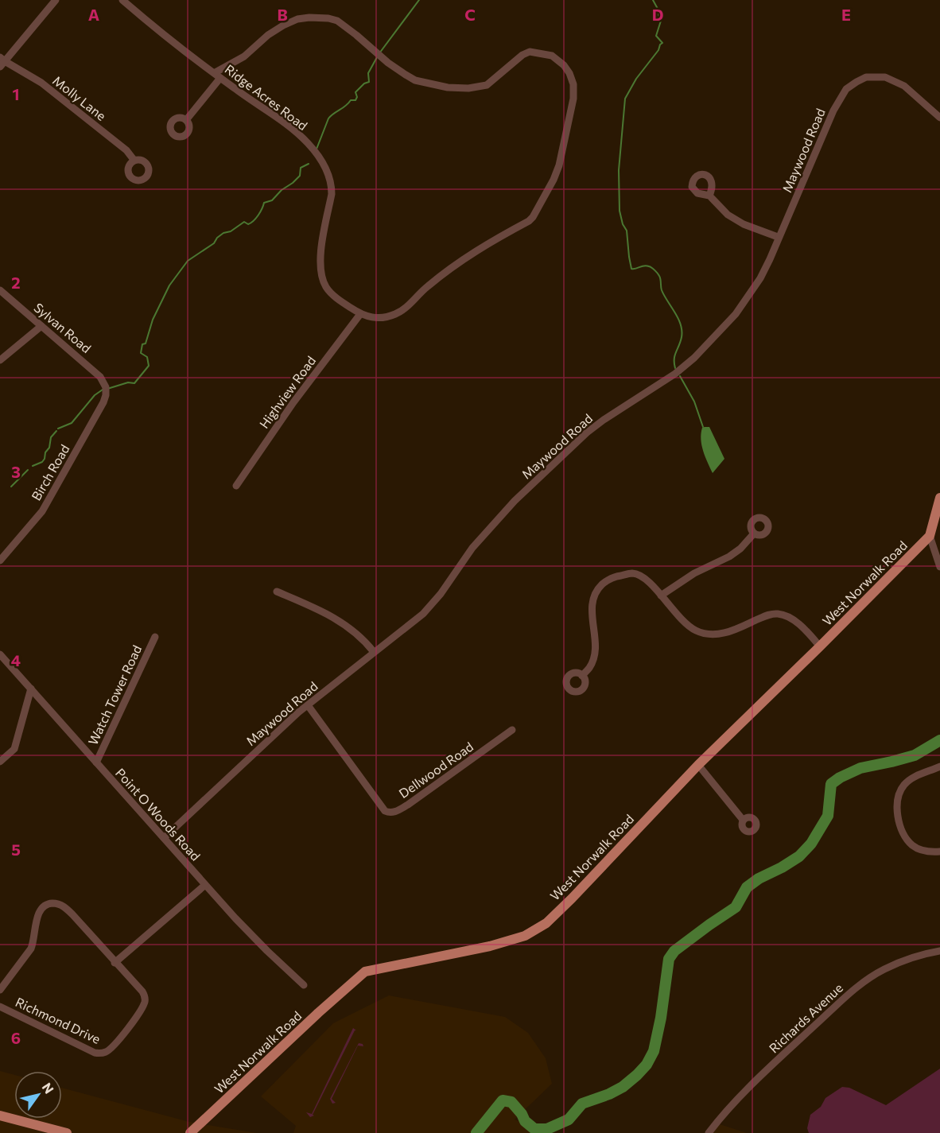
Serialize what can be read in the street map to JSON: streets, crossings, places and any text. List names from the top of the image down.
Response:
{
  "streets": {
    "main road": ["West Norwalk Road"],
    "street": [
      "Ridge Acres Road",
      "Molly Lane",
      "Maywood Road",
      "Sylvan Road",
      "Highview Road",
      "Birch Road",
      "Watch Tower Road",
      "Dellwood Road",
      "Point O Woods Road",
      "Richards Avenue",
      "Richmond Drive"
    ]
  },
  "crossings": [
    ["Ridge Acres Road", "Highview Road"],
    ["Maywood Road", "Dellwood Road"],
    ["Maywood Road", "Point O Woods Road"],
    ["Sylvan Road", "Birch Road"],
    ["Watch Tower Road", "Point O Woods Road"]
  ],
  "north": "top right",
  "grid": {
    "columns": [
      "A",
      "B",
      "C",
      "D",
      "E"
    ],
    "rows": [
      "1",
      "2",
      "3",
      "4",
      "5",
      "6"
    ]
  }
}
